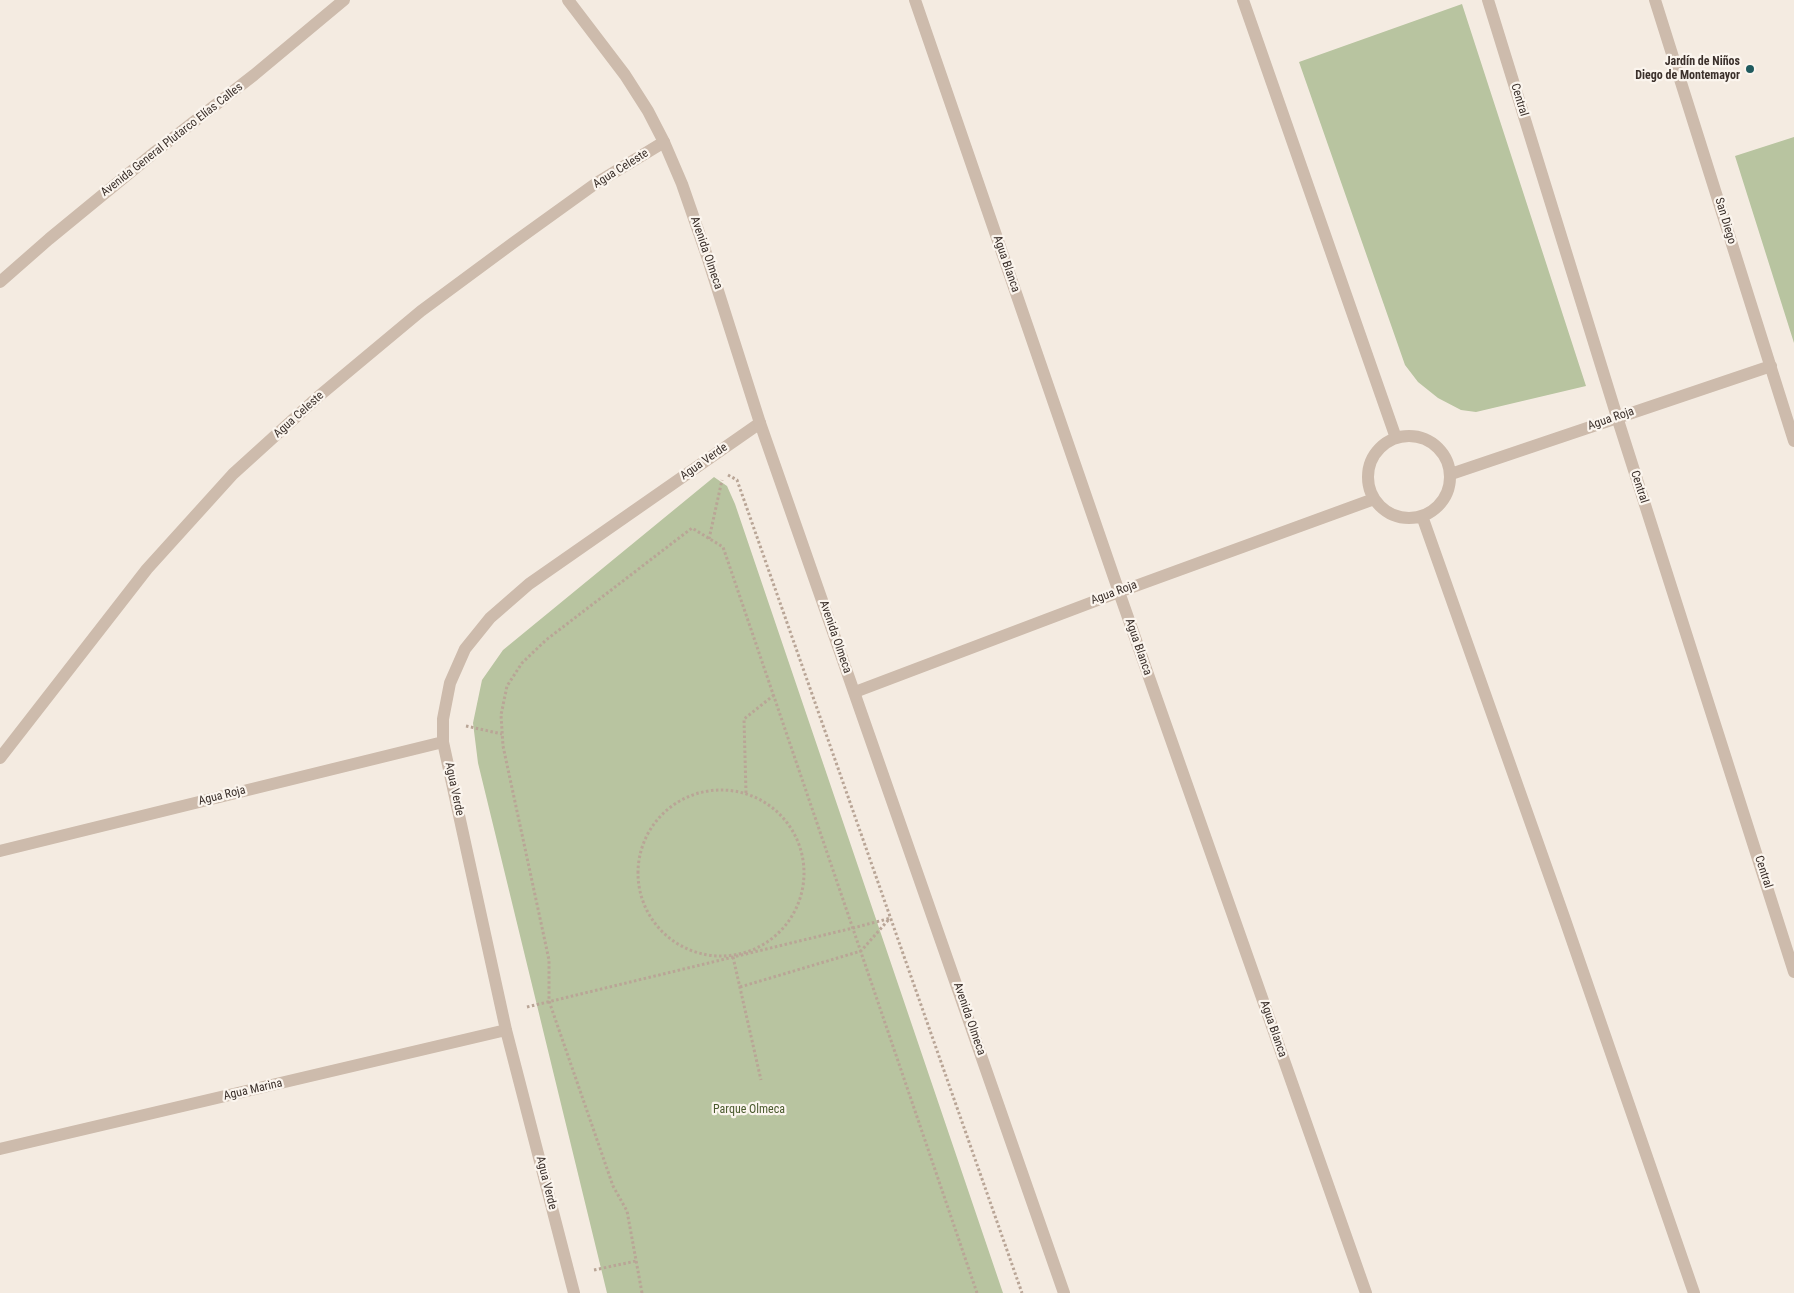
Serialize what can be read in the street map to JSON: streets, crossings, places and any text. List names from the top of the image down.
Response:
{
  "streets": {
    "street": [
      "Central",
      "Avenida General Plutarco Elías Calles",
      "Agua Celeste",
      "San Diego",
      "Avenida Olmeca",
      "Agua Blanca",
      "Agua Roja",
      "Agua Verde",
      "Agua Marina"
    ]
  },
  "crossings": [
    ["Central", "Agua Roja"],
    ["Agua Celeste", "Avenida Olmeca"],
    ["San Diego", "Agua Roja"],
    ["Avenida Olmeca", "Agua Roja"],
    ["Avenida Olmeca", "Agua Verde"],
    ["Agua Blanca", "Agua Roja"],
    ["Agua Roja", "Agua Verde"],
    ["Agua Verde", "Agua Marina"]
  ],
  "parks": ["Parque Olmeca"],
  "places": ["Jardín de Niños Diego de Montemayor"]
}
